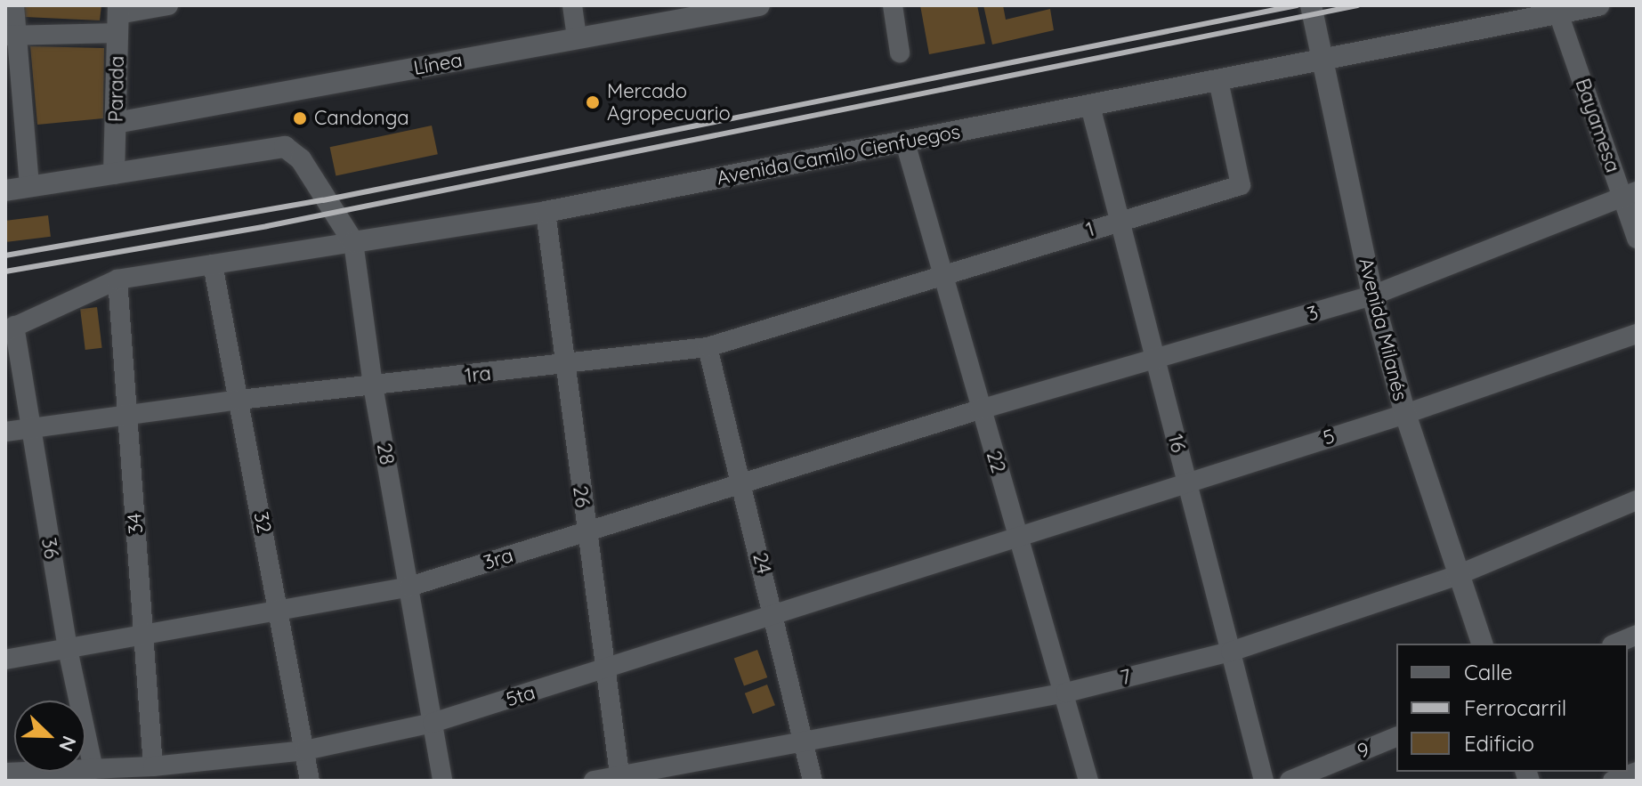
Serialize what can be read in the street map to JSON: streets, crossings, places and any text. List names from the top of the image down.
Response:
{
  "streets": {
    "main road": [
      "Línea",
      "Parada",
      "Avenida Camilo Cienfuegos",
      "Avenida Milanés",
      "28"
    ],
    "street": [
      "Bayamesa",
      "1",
      "3",
      "1ra",
      "5",
      "16",
      "22",
      "26",
      "32",
      "34",
      "36",
      "3ra",
      "24",
      "7",
      "5ta",
      "9"
    ]
  },
  "crossings": [
    ["Línea", "Parada"],
    ["Parada", "28"],
    ["Bayamesa", "Avenida Camilo Cienfuegos"],
    ["Bayamesa", "3"],
    ["Avenida Camilo Cienfuegos", "1"],
    ["Avenida Camilo Cienfuegos", "Avenida Milanés"],
    ["Avenida Camilo Cienfuegos", "16"],
    ["Avenida Camilo Cienfuegos", "28"],
    ["Avenida Camilo Cienfuegos", "22"],
    ["Avenida Camilo Cienfuegos", "26"],
    ["1", "1ra"],
    ["1", "16"],
    ["1", "22"],
    ["3", "Avenida Milanés"],
    ["3", "16"],
    ["3", "22"],
    ["3", "3ra"],
    ["Avenida Milanés", "5"],
    ["Avenida Milanés", "7"],
    ["1ra", "28"],
    ["1ra", "22"],
    ["1ra", "26"],
    ["1ra", "32"],
    ["1ra", "34"],
    ["1ra", "36"],
    ["1ra", "24"],
    ["5", "16"],
    ["5", "22"],
    ["5", "5ta"],
    ["16", "7"],
    ["28", "3ra"],
    ["28", "5ta"],
    ["22", "3ra"],
    ["22", "7"],
    ["22", "5ta"],
    ["26", "3ra"],
    ["26", "7"],
    ["26", "5ta"],
    ["32", "3ra"],
    ["32", "5ta"],
    ["34", "3ra"],
    ["34", "5ta"],
    ["36", "3ra"],
    ["36", "5ta"],
    ["3ra", "24"],
    ["24", "7"],
    ["24", "5ta"]
  ],
  "places": ["Mercado Agropecuario", "Candonga"],
  "legend": ["Calle", "Ferrocarril", "Edificio"],
  "north": "bottom right"
}
